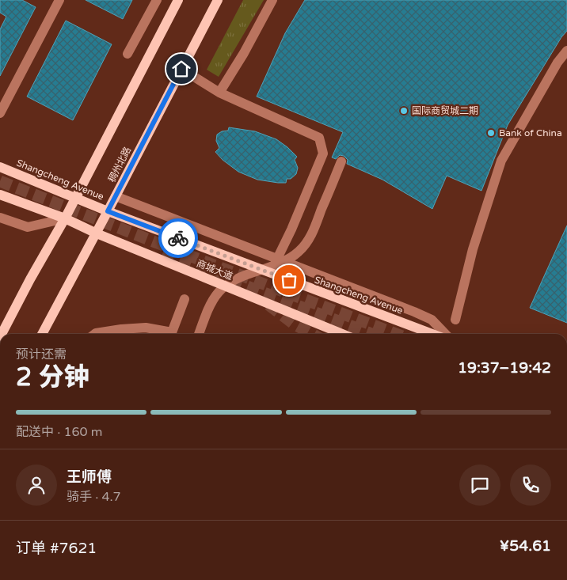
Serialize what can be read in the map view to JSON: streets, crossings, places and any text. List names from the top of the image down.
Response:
{
  "streets": {
    "main road": ["稠州北路", "Shangcheng Avenue", "商城大道"]
  },
  "crossings": [
    ["稠州北路", "Shangcheng Avenue"],
    ["稠州北路", "商城大道"]
  ],
  "places": ["国际商贸城二期", "Bank of China"],
  "page": {
    "heading": ["2 分钟", "预计还需", "19:37–19:42"],
    "panel": [
      "王师傅",
      "骑手 · 4.7",
      "订单 #7621",
      "¥54.61"
    ],
    "bar": "配送中 · 160 m"
  }
}
